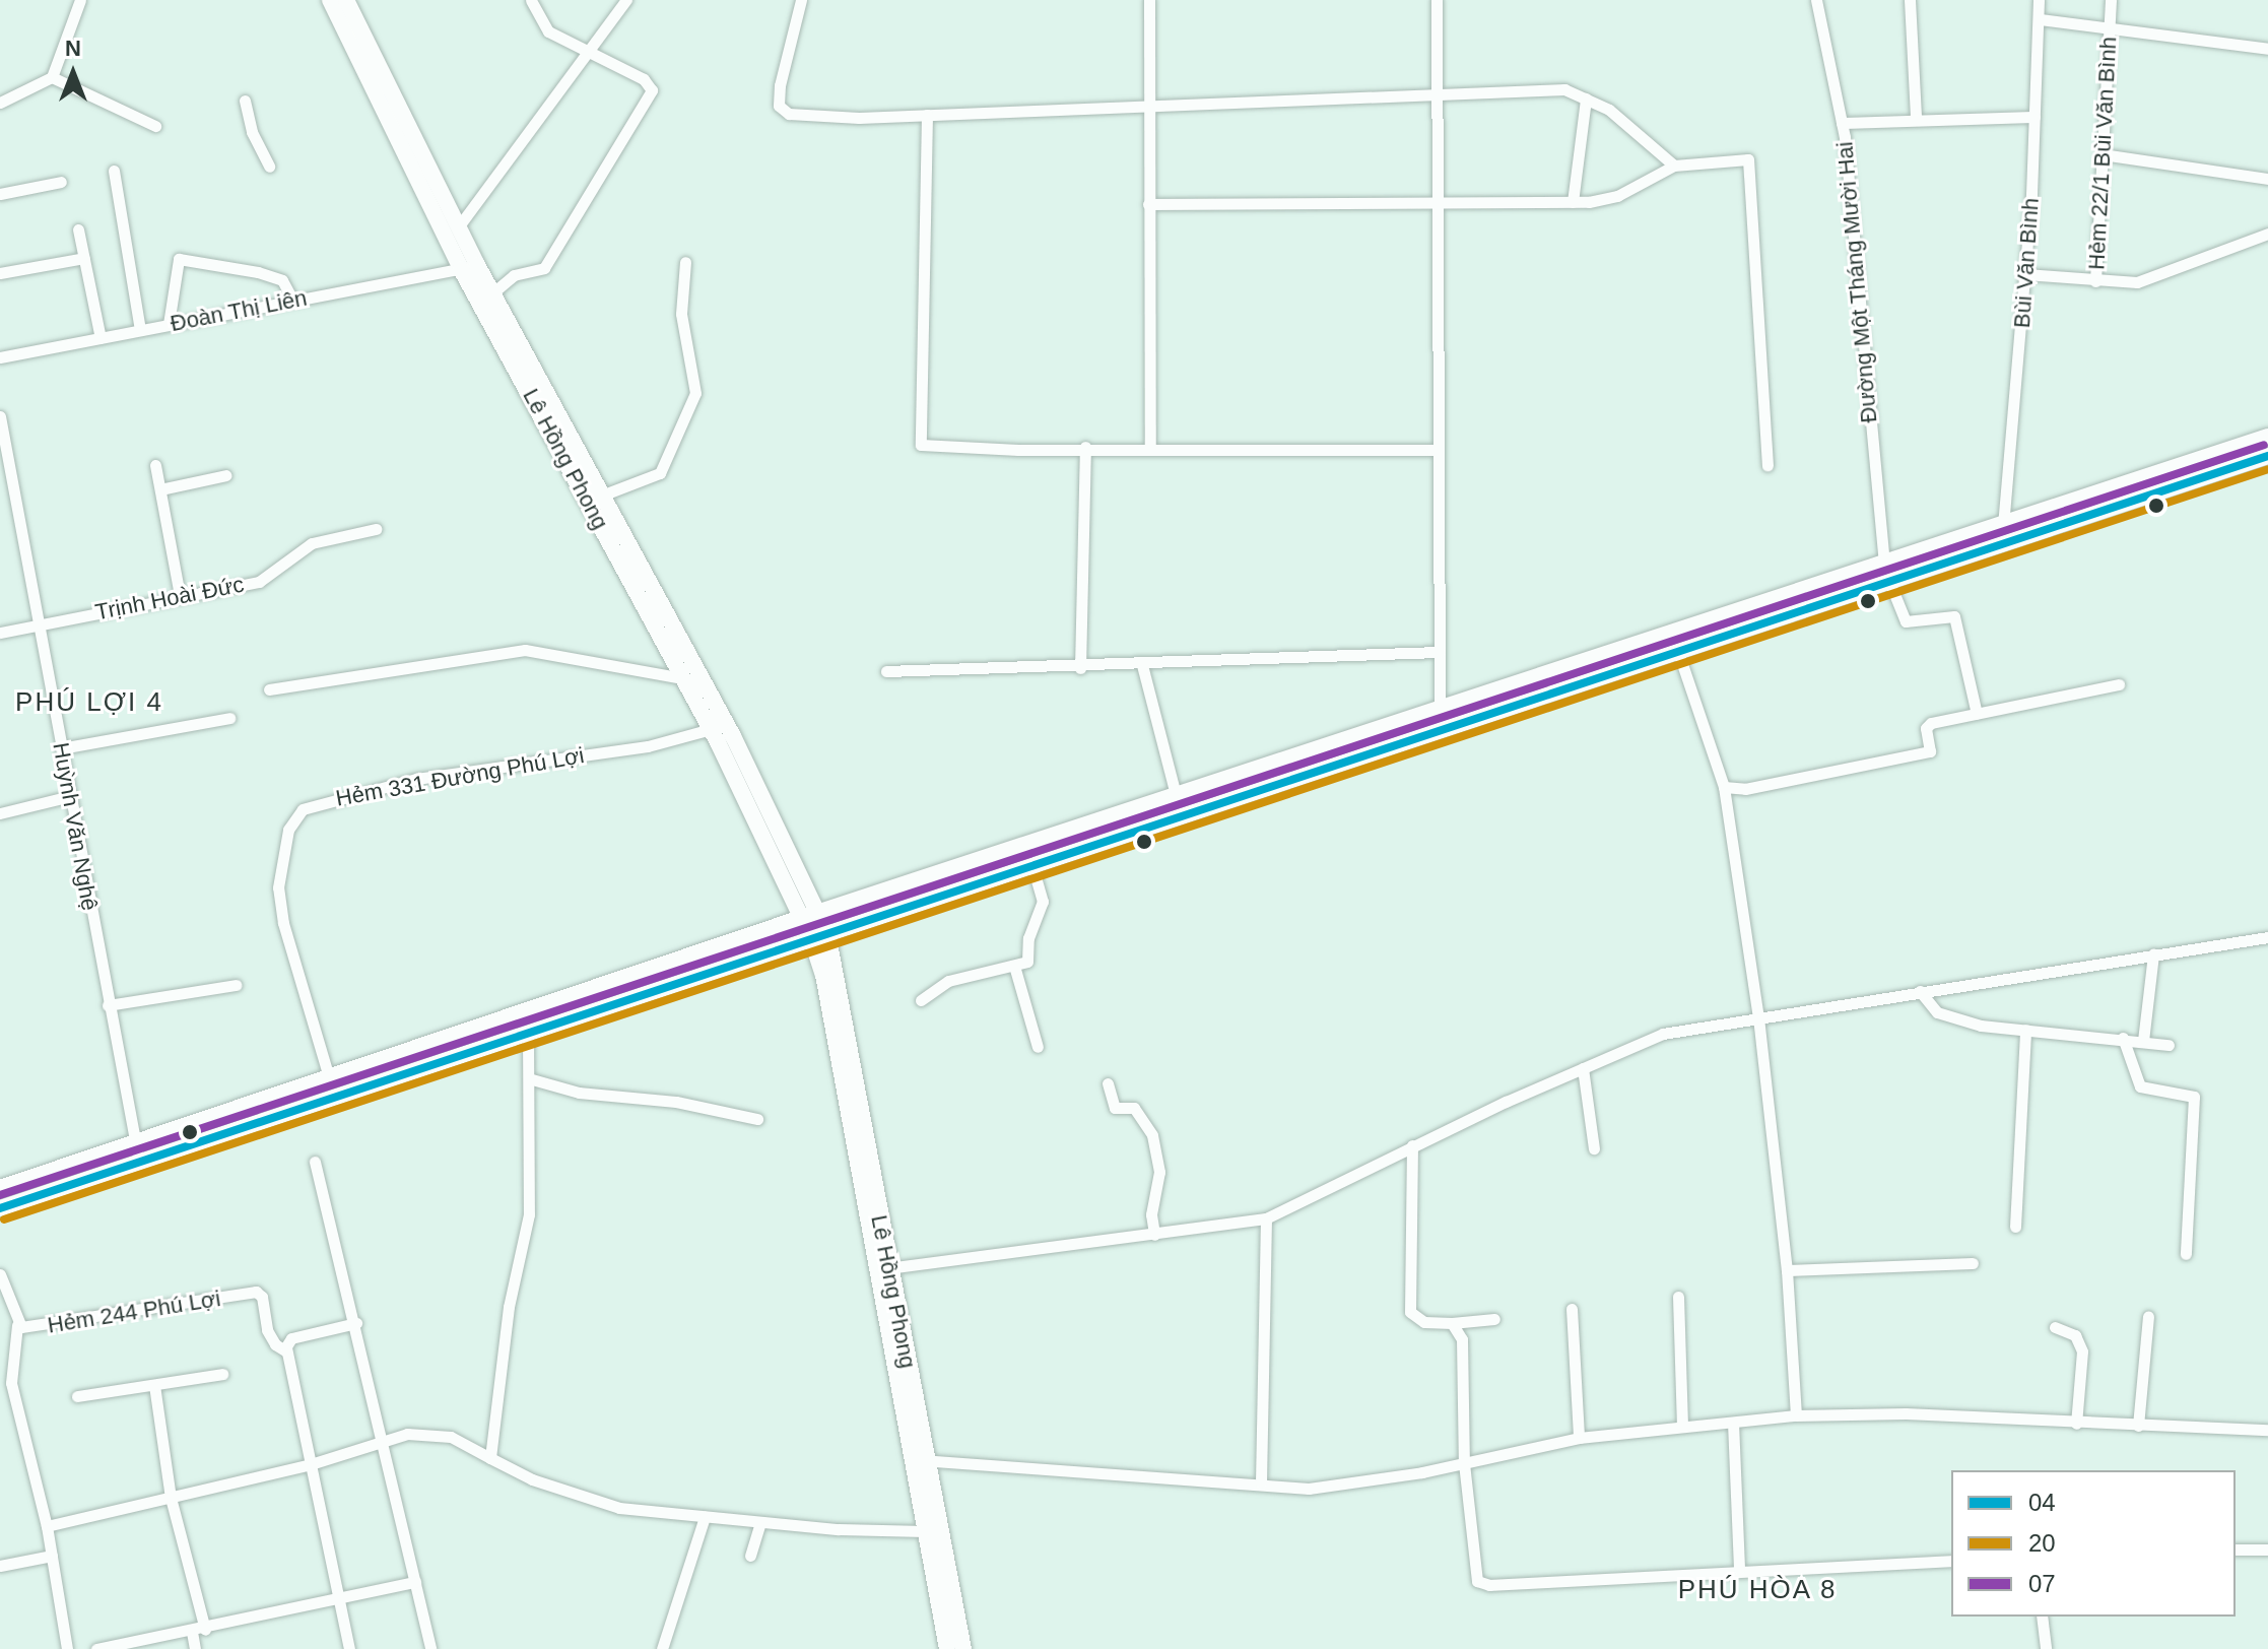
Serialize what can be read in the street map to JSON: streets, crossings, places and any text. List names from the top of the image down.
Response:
{
  "streets": {
    "main road": ["Lê Hồng Phong"],
    "street": [
      "Hẻm 22/1 Bùi Văn Bình",
      "Bùi Văn Bình",
      "Đường Một Tháng Mười Hai",
      "Đoàn Thị Liên",
      "Trịnh Hoài Đức",
      "Hẻm 331 Đường Phú Lợi",
      "Huỳnh Văn Nghệ",
      "Hẻm 244 Phú Lợi"
    ]
  },
  "crossings": [
    ["Đoàn Thị Liên", "Lê Hồng Phong"],
    ["Lê Hồng Phong", "Hẻm 331 Đường Phú Lợi"],
    ["Trịnh Hoài Đức", "Huỳnh Văn Nghệ"]
  ],
  "districts": ["PHÚ LỢI 4", "PHÚ HÒA 8"],
  "lines": ["transit line 07", "transit line 04", "transit line 20"],
  "legend": ["04", "20", "07"],
  "north": "top"
}
